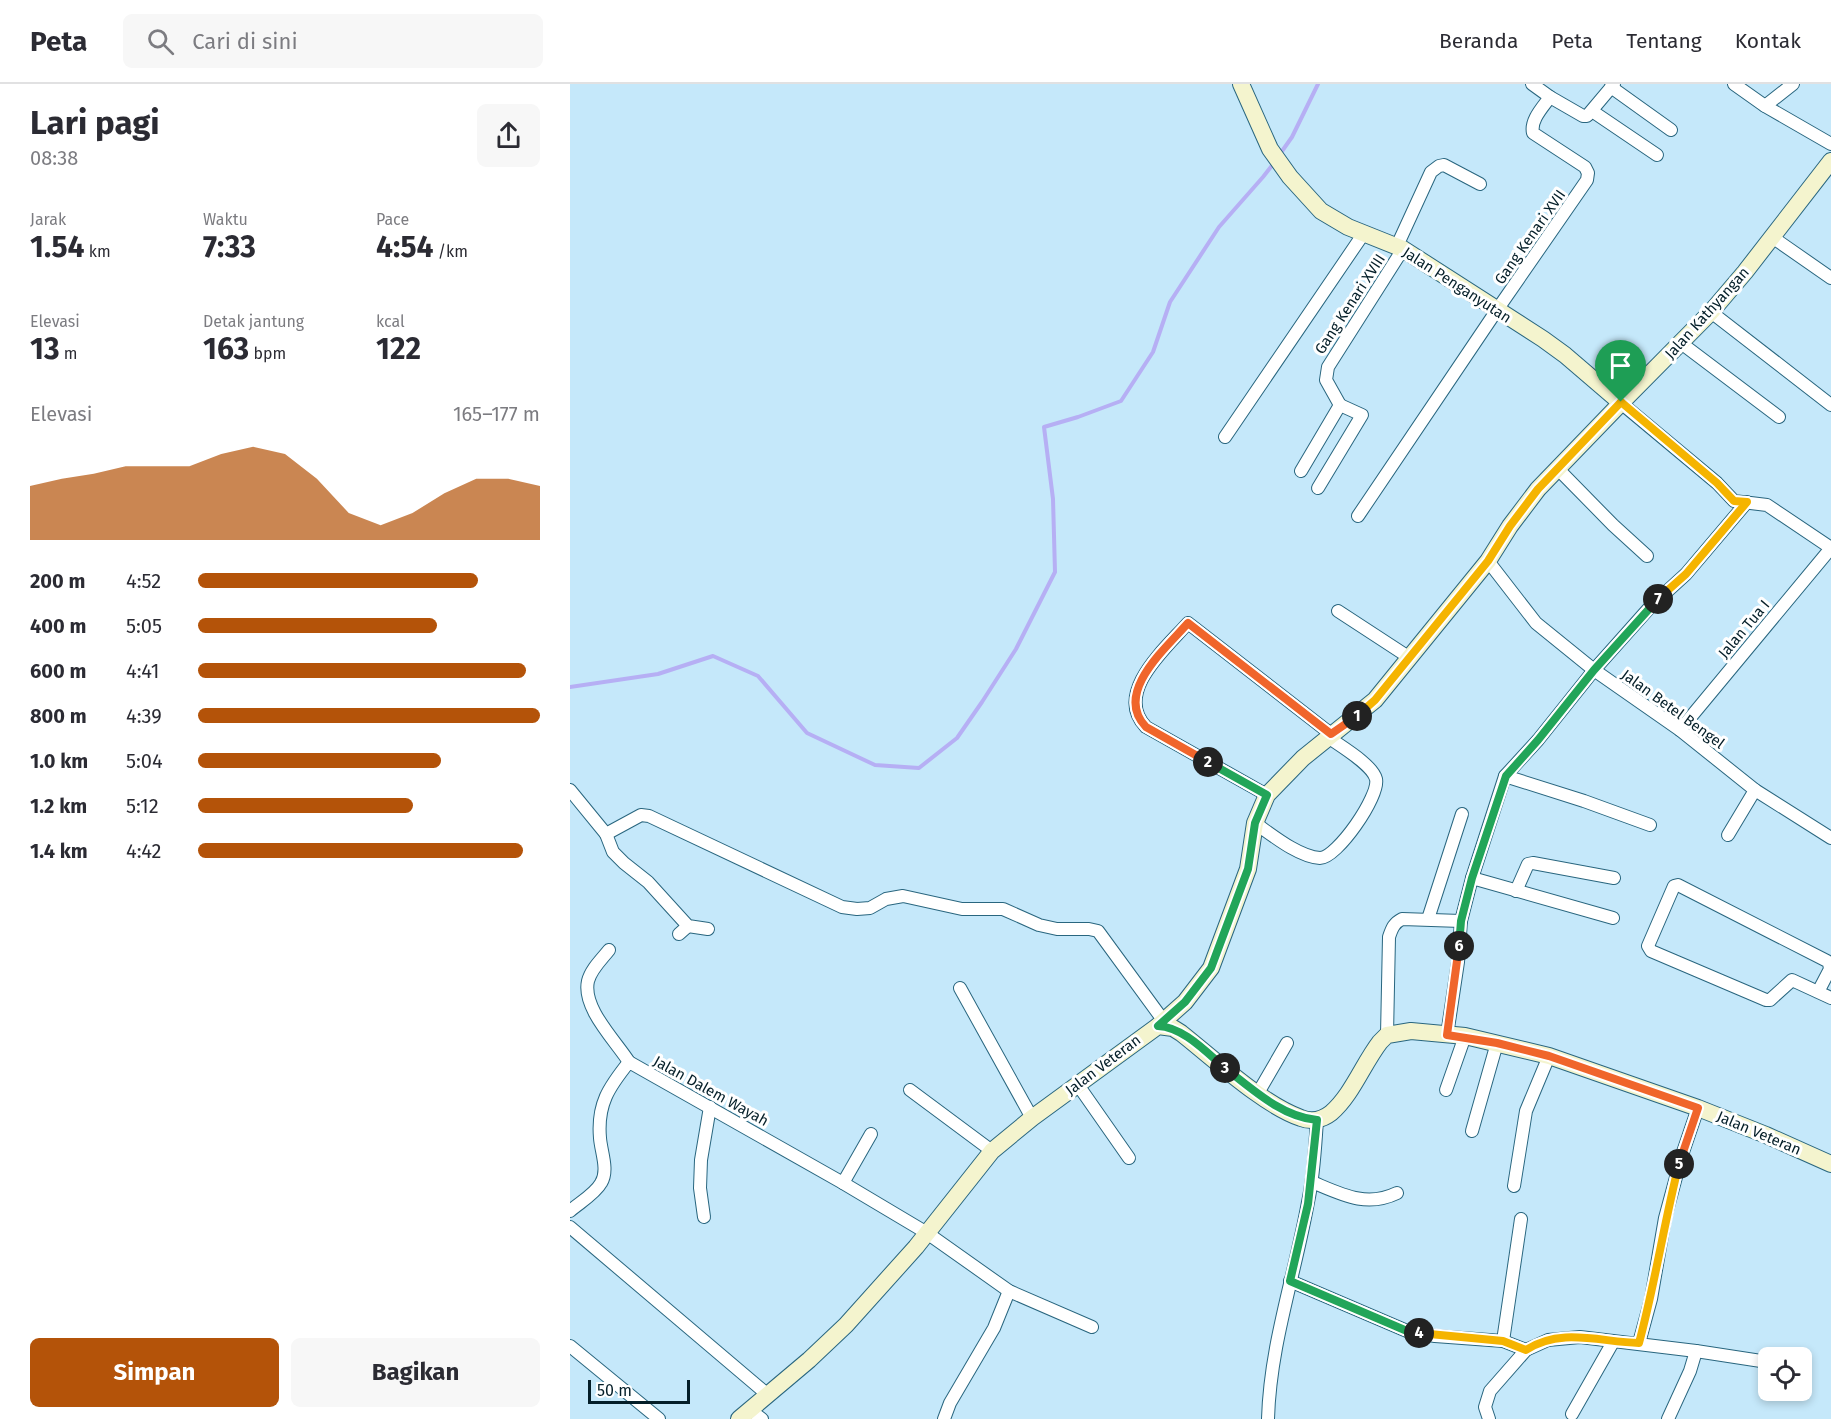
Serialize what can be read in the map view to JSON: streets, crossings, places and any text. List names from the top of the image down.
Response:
{
  "streets": {
    "street": [
      "Gang Kenari XVII",
      "Jalan Penganyutan",
      "Gang Kenari XVIII",
      "Jalan Kathyangan",
      "Jalan Tua I",
      "Jalan Betel Bengel",
      "Jalan Veteran",
      "Jalan Dalem Wayah"
    ]
  },
  "crossings": [
    ["Gang Kenari XVII", "Jalan Penganyutan"],
    ["Jalan Penganyutan", "Gang Kenari XVIII"],
    ["Jalan Penganyutan", "Jalan Kathyangan"],
    ["Jalan Kathyangan", "Jalan Betel Bengel"],
    ["Jalan Kathyangan", "Jalan Veteran"],
    ["Jalan Tua I", "Jalan Betel Bengel"],
    ["Jalan Veteran", "Jalan Dalem Wayah"]
  ],
  "scale_bar": "50 m",
  "page": {
    "header": "Peta",
    "search": "Cari di sini",
    "nav": [
      "Beranda",
      "Peta",
      "Tentang",
      "Kontak"
    ],
    "heading": ["Lari pagi", "08:38"],
    "stats": [
      ["Jarak", "1.54 km"],
      ["Waktu", "7:33"],
      ["Pace", "4:54 /km"],
      ["Elevasi", "13 m"],
      ["Detak jantung", "163 bpm"],
      ["kcal", "122"]
    ],
    "chart": ["Elevasi", "165–177 m"],
    "list": [
      {
        "name": "200 m",
        "note": "4:52"
      },
      {
        "name": "400 m",
        "note": "5:05"
      },
      {
        "name": "600 m",
        "note": "4:41"
      },
      {
        "name": "800 m",
        "note": "4:39"
      },
      {
        "name": "1.0 km",
        "note": "5:04"
      },
      {
        "name": "1.2 km",
        "note": "5:12"
      },
      {
        "name": "1.4 km",
        "note": "4:42"
      }
    ],
    "pins": [
      "7",
      "1",
      "2",
      "6",
      "3",
      "5",
      "4"
    ],
    "buttons": ["Simpan", "Bagikan"],
    "scale": "50 m"
  }
}
